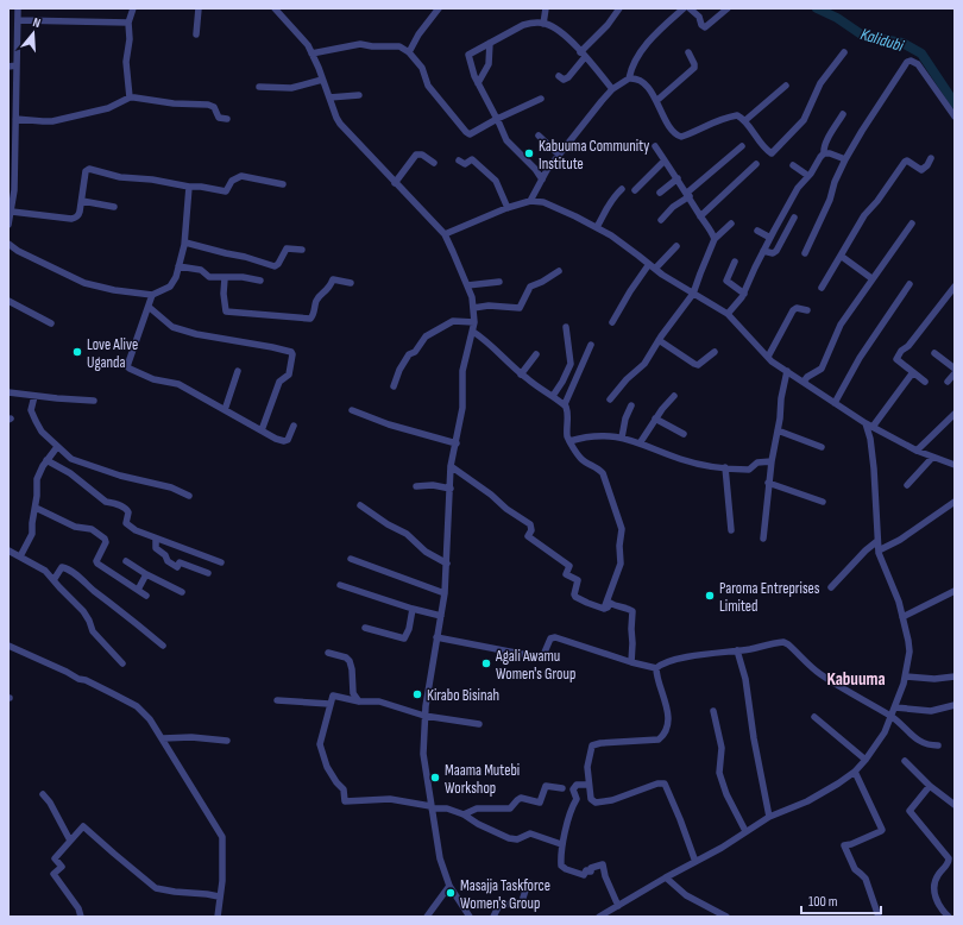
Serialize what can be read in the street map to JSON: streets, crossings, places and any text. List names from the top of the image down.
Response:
{
  "districts": ["Kabuuma"],
  "water": ["Kalidubi"],
  "places": [
    "Kabuuma Community Institute",
    "Love Alive Uganda",
    "Paroma Entreprises Limited",
    "Agali Awamu Women's Group",
    "Kirabo Bisinah",
    "Maama Mutebi Workshop",
    "Masajja Taskforce Women's Group"
  ],
  "scale_bar": "100 m",
  "north": "top"
}
